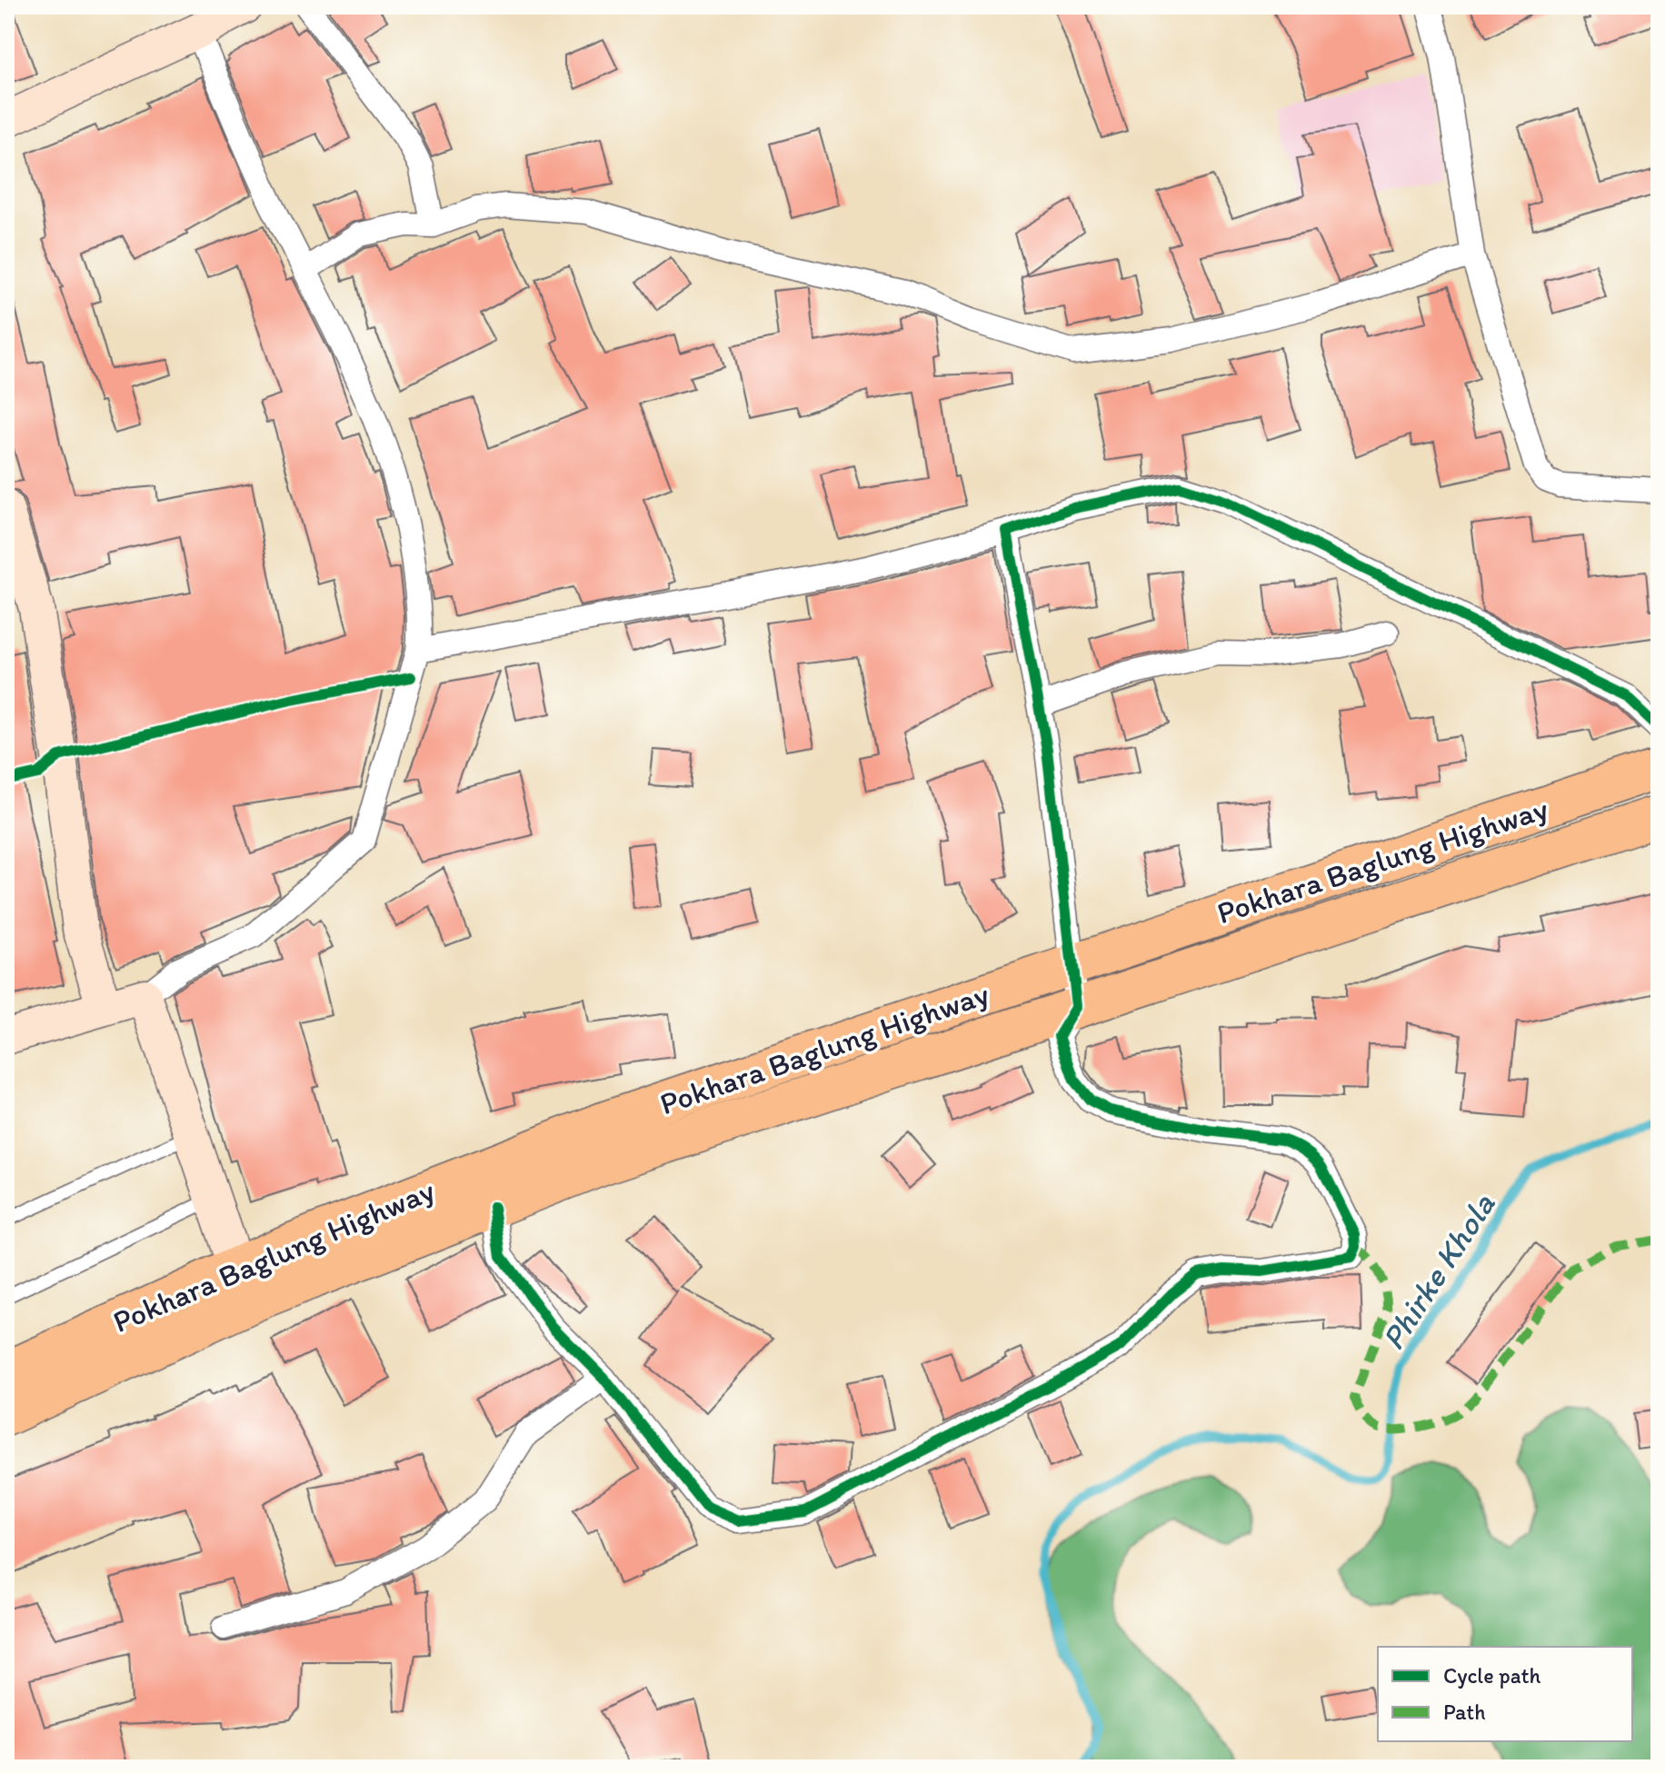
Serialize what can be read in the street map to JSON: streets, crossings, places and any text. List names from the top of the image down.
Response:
{
  "streets": {
    "highway": ["Pokhara Baglung Highway"]
  },
  "water": ["Phirke Khola"],
  "legend": ["Cycle path", "Path"]
}
